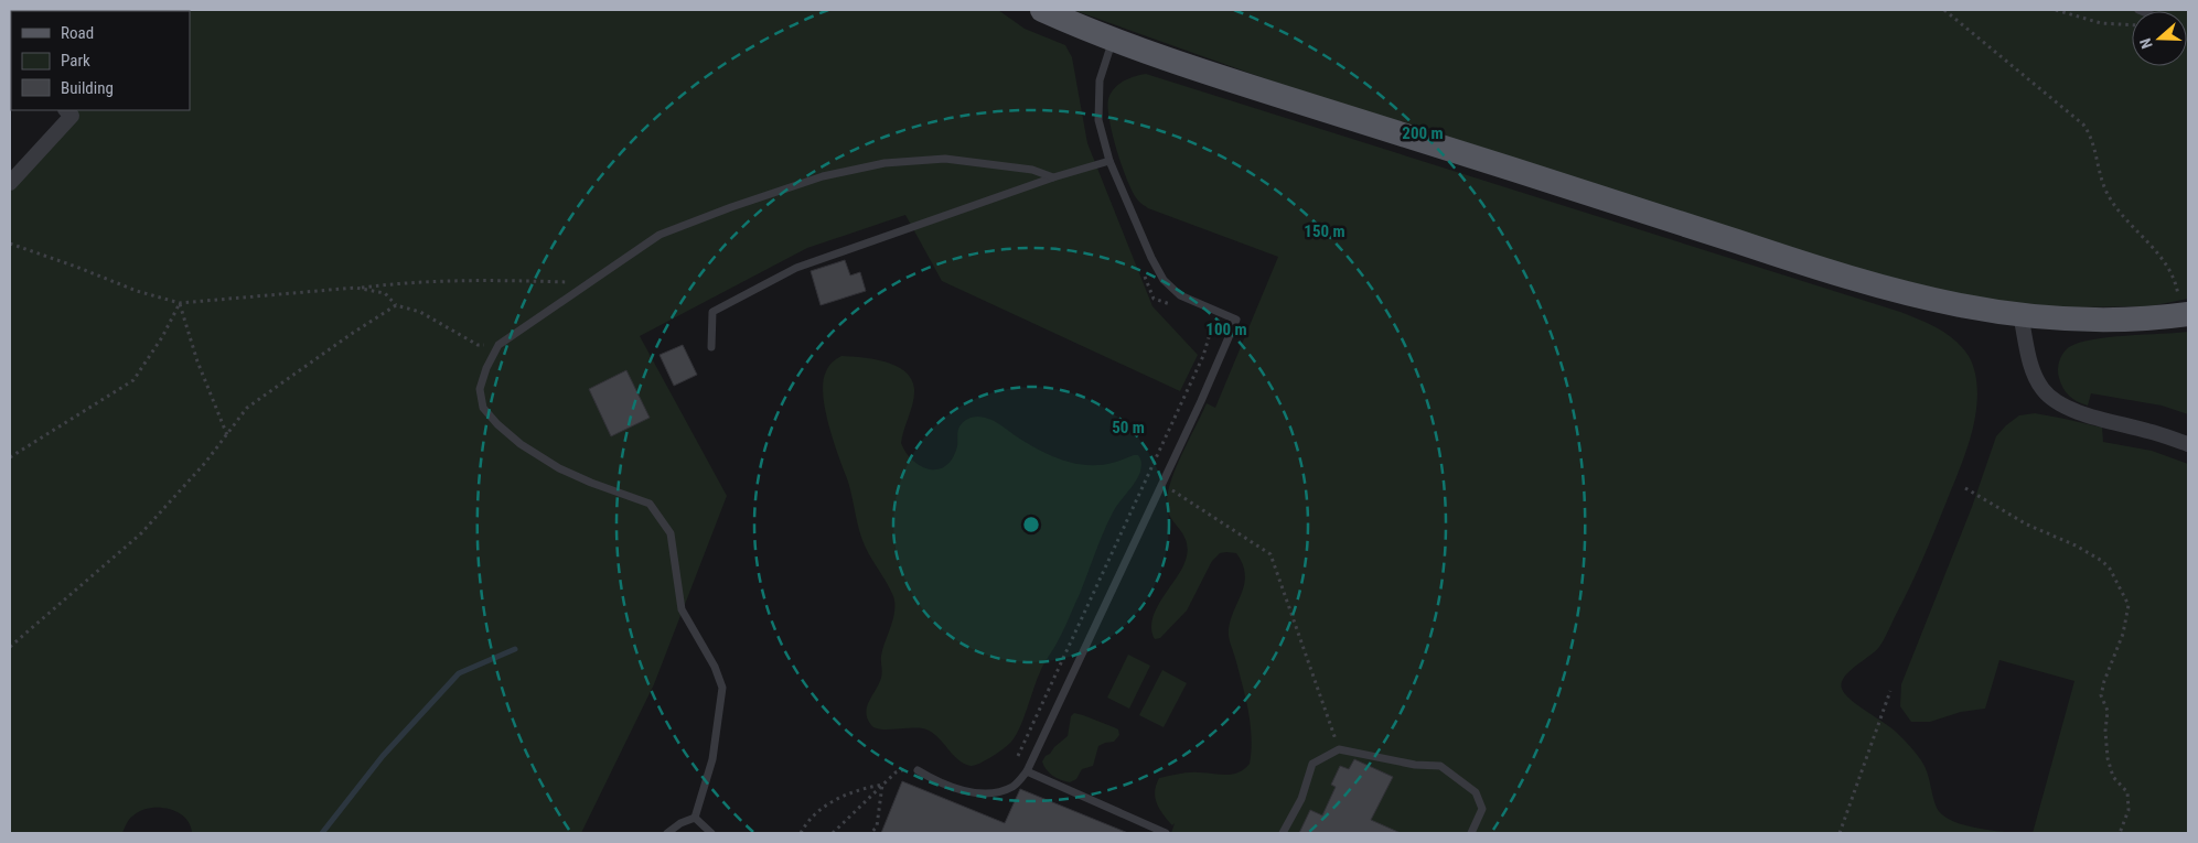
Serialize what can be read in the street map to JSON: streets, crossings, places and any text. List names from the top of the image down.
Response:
{
  "legend": ["Road", "Park", "Building"],
  "north": "left",
  "rings": [
    "200 m",
    "150 m",
    "100 m",
    "50 m"
  ]
}
